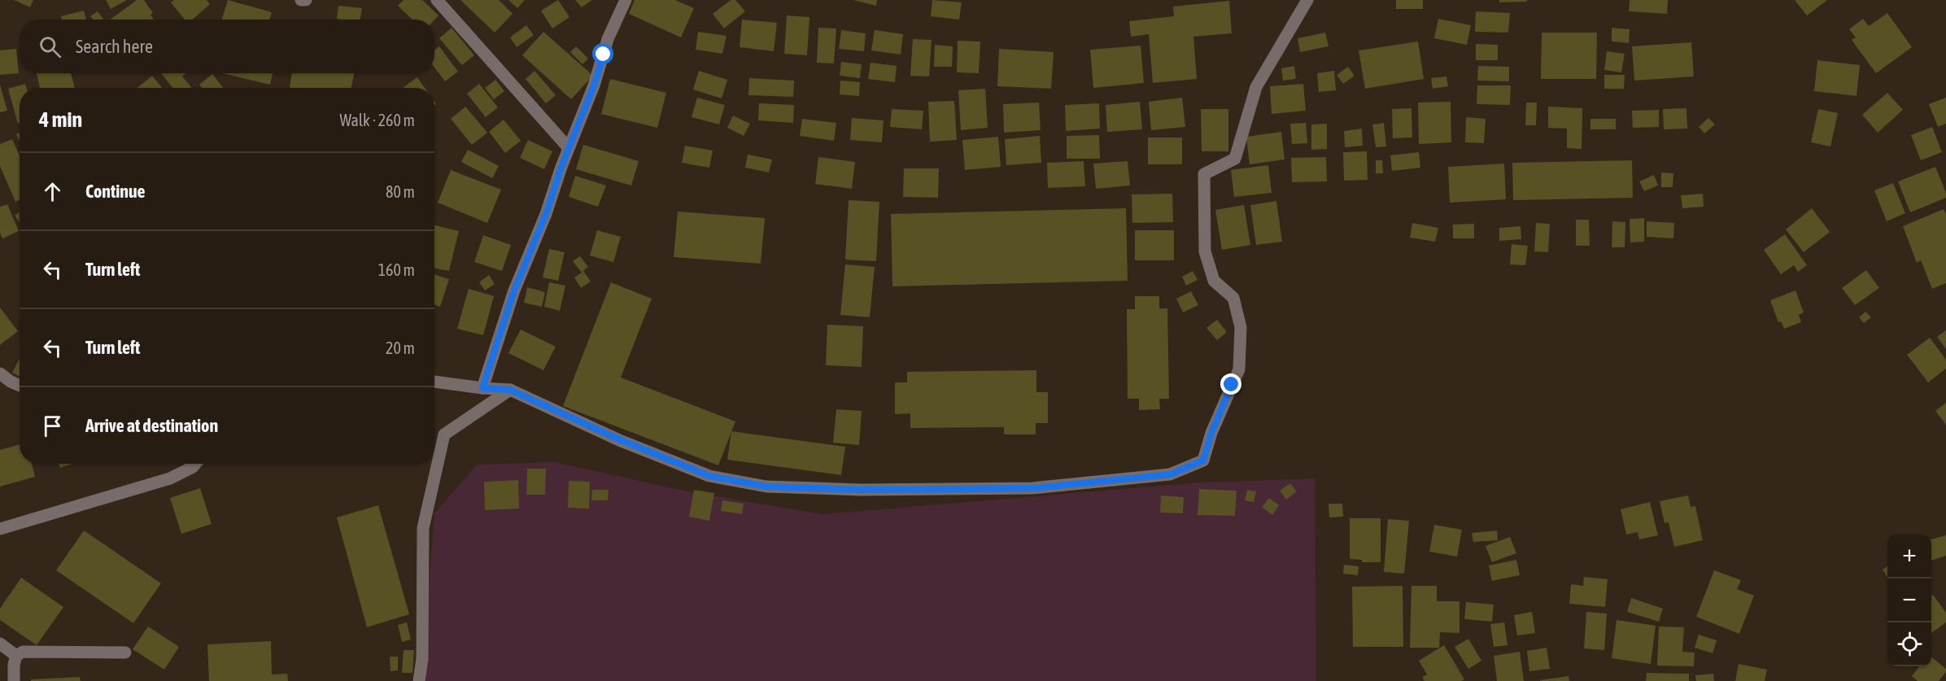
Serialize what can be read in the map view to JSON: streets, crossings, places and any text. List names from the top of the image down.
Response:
{
  "page": {
    "search": "Search here",
    "heading": ["4 min", "Walk · 260 m"],
    "list": [
      ["Continue", "80 m"],
      ["Turn left", "160 m"],
      ["Turn left", "20 m"],
      "Arrive at destination"
    ],
    "map_buttons": ["+", "−"]
  }
}
